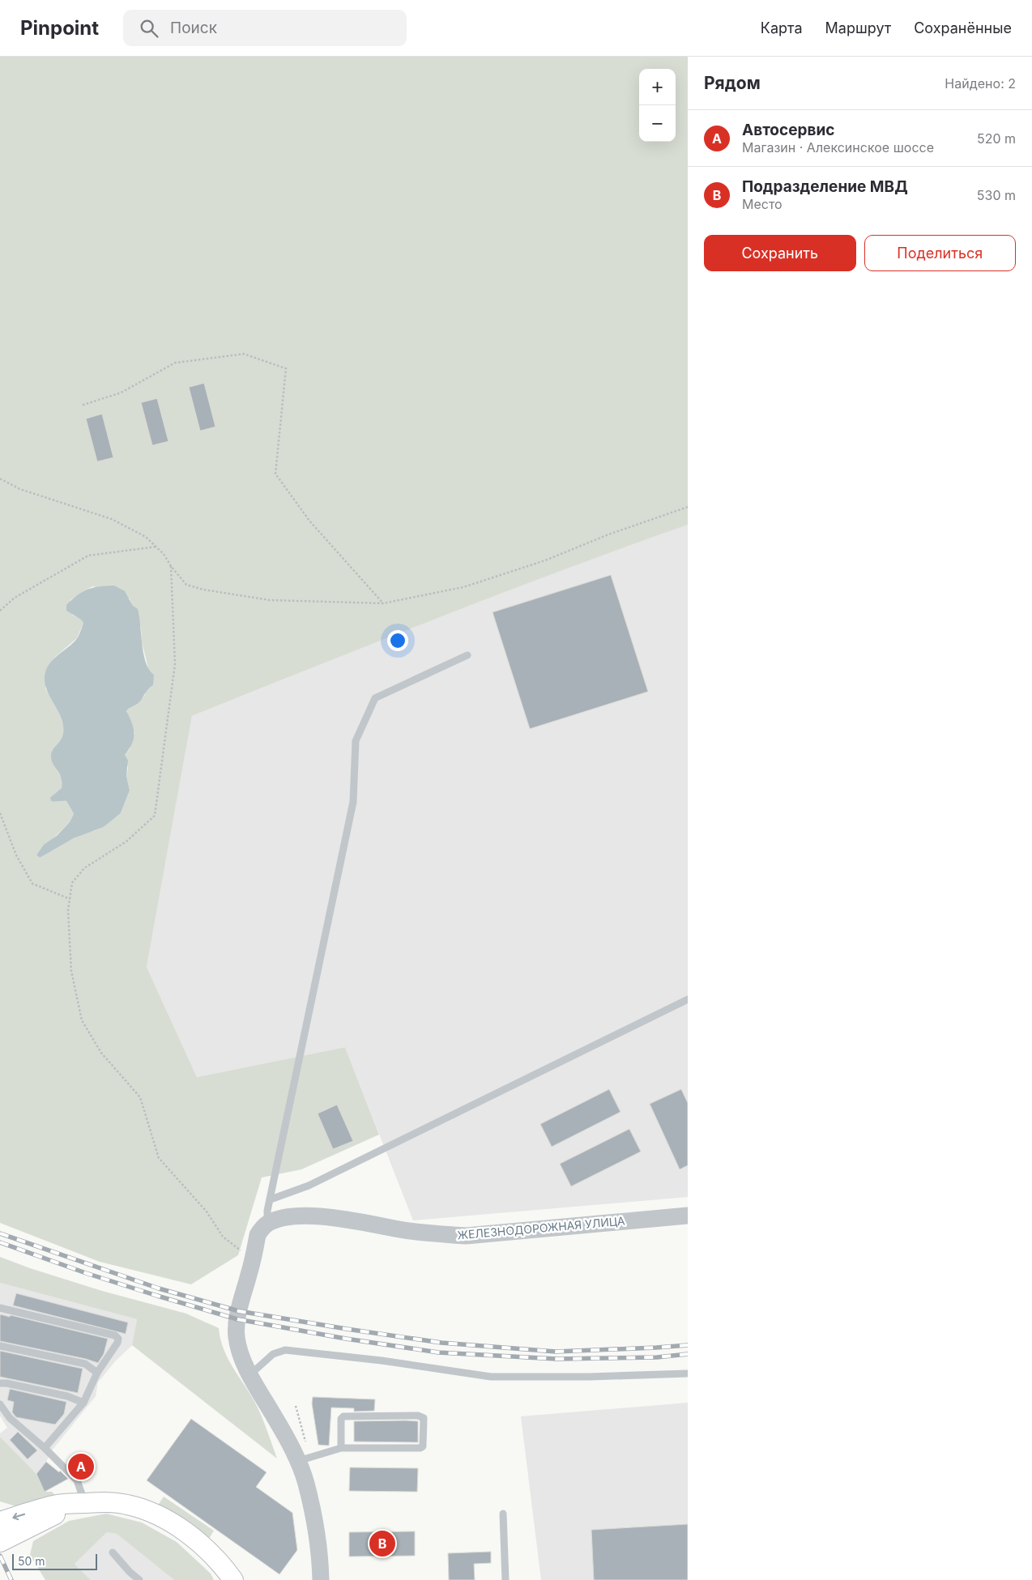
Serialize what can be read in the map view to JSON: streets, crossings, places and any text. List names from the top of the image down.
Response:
{
  "streets": {
    "street": ["ЖЕЛЕЗНОДОРОЖНАЯ УЛИЦА"]
  },
  "scale_bar": "50 m",
  "page": {
    "header": "Pinpoint",
    "search": "Поиск",
    "nav": ["Карта", "Маршрут", "Сохранённые"],
    "heading": ["Рядом", "Найдено: 2"],
    "map_buttons": ["+", "−"],
    "list": [
      {
        "mark": "A",
        "name": "Автосервис",
        "note": "Магазин · Алексинское шоссе",
        "value": "520 m"
      },
      {
        "mark": "B",
        "name": "Подразделение МВД",
        "note": "Место",
        "value": "530 m"
      }
    ],
    "buttons": ["Сохранить", "Поделиться"],
    "pins": ["A", "B"],
    "scale": "50 m"
  }
}
